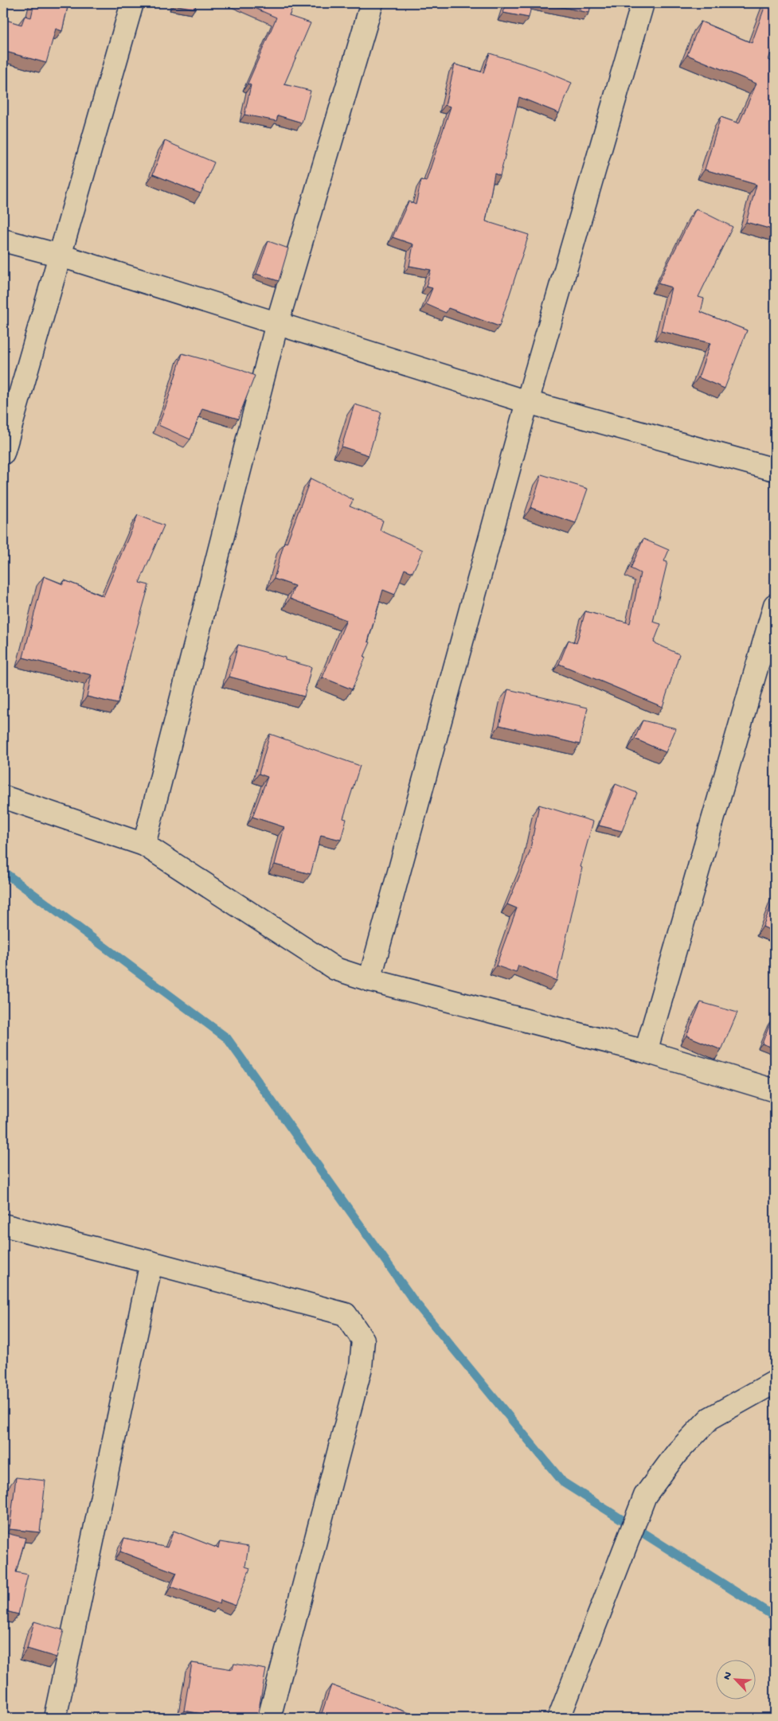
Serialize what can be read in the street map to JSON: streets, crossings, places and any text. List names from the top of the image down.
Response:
{
  "north": "top left"
}
